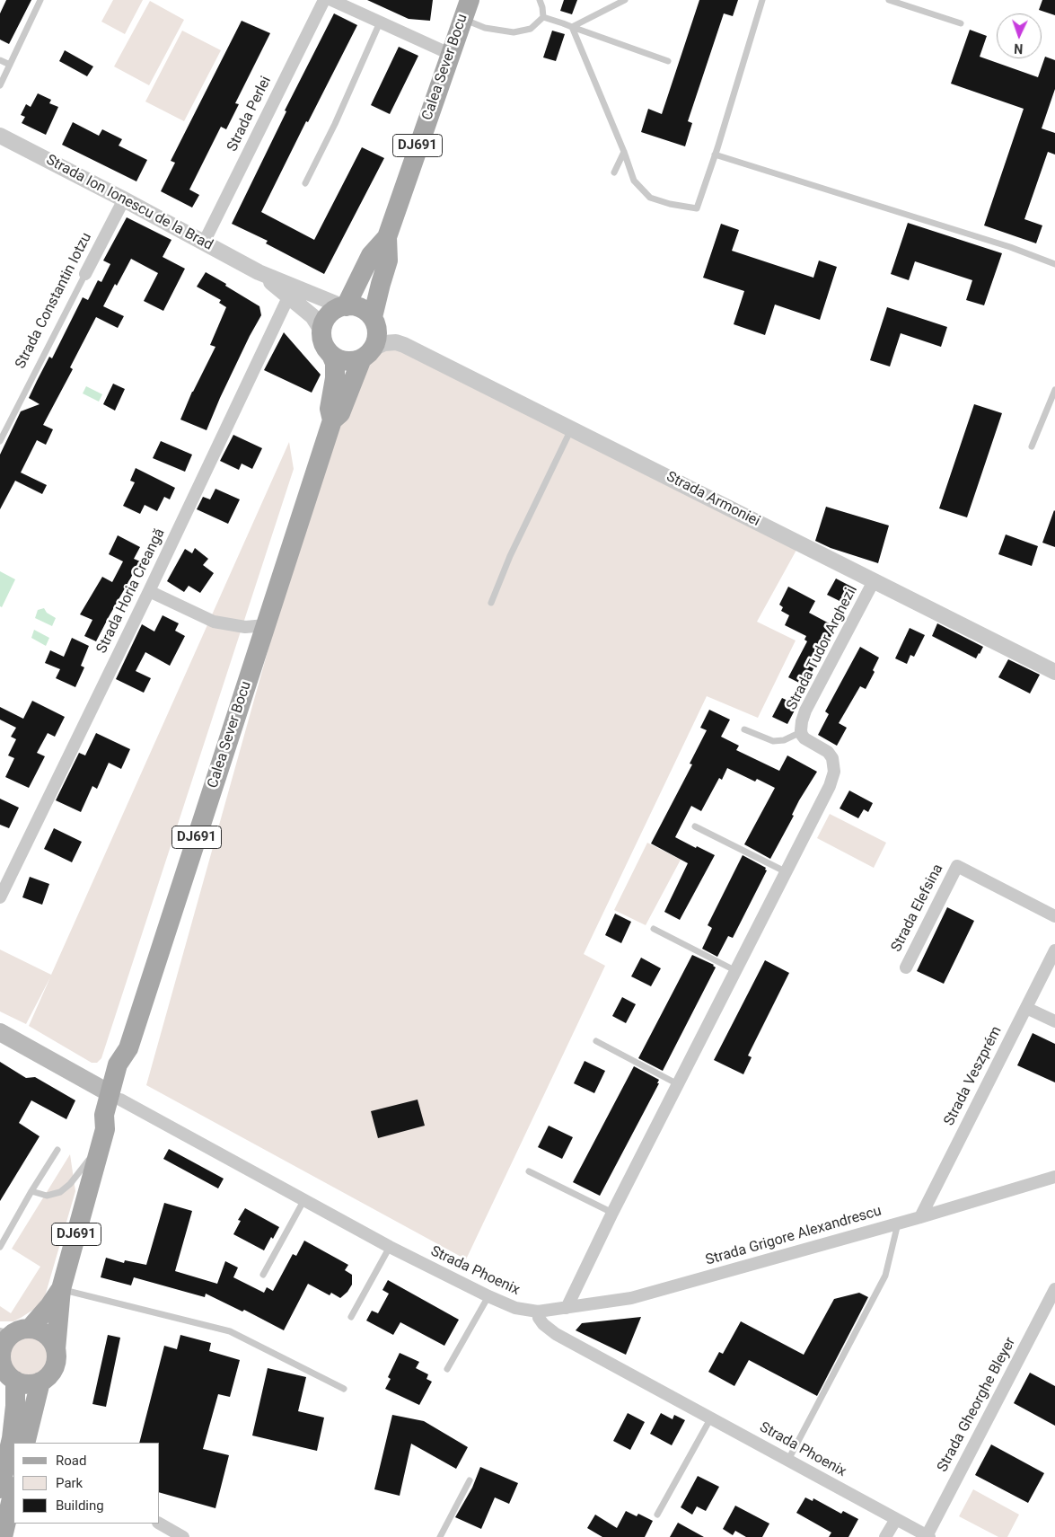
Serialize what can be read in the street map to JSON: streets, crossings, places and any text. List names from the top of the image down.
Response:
{
  "streets": {
    "main road": ["Calea Sever Bocu", "DJ691"],
    "street": [
      "Strada Perlei",
      "Strada Ion Ionescu de la Brad",
      "Strada Constantin Iotzu",
      "Strada Armoniei",
      "Strada Horia Creangă",
      "Strada Tudor Arghezi",
      "Strada Elefsina",
      "Strada Veszprém",
      "Strada Grigore Alexandrescu",
      "Strada Phoenix",
      "Strada Gheorghe Bleyer"
    ]
  },
  "crossings": [
    ["Calea Sever Bocu", "DJ691"],
    ["Calea Sever Bocu", "Strada Ion Ionescu de la Brad"],
    ["Calea Sever Bocu", "Strada Armoniei"],
    ["Calea Sever Bocu", "Strada Phoenix"],
    ["Strada Perlei", "Strada Ion Ionescu de la Brad"],
    ["DJ691", "Strada Ion Ionescu de la Brad"],
    ["DJ691", "Strada Armoniei"],
    ["DJ691", "Strada Phoenix"],
    ["Strada Ion Ionescu de la Brad", "Strada Constantin Iotzu"],
    ["Strada Ion Ionescu de la Brad", "Strada Armoniei"],
    ["Strada Ion Ionescu de la Brad", "Strada Horia Creangă"],
    ["Strada Armoniei", "Strada Tudor Arghezi"],
    ["Strada Tudor Arghezi", "Strada Grigore Alexandrescu"],
    ["Strada Veszprém", "Strada Grigore Alexandrescu"],
    ["Strada Grigore Alexandrescu", "Strada Phoenix"],
    ["Strada Phoenix", "Strada Gheorghe Bleyer"]
  ],
  "legend": ["Road", "Park", "Building"],
  "north": "bottom"
}
